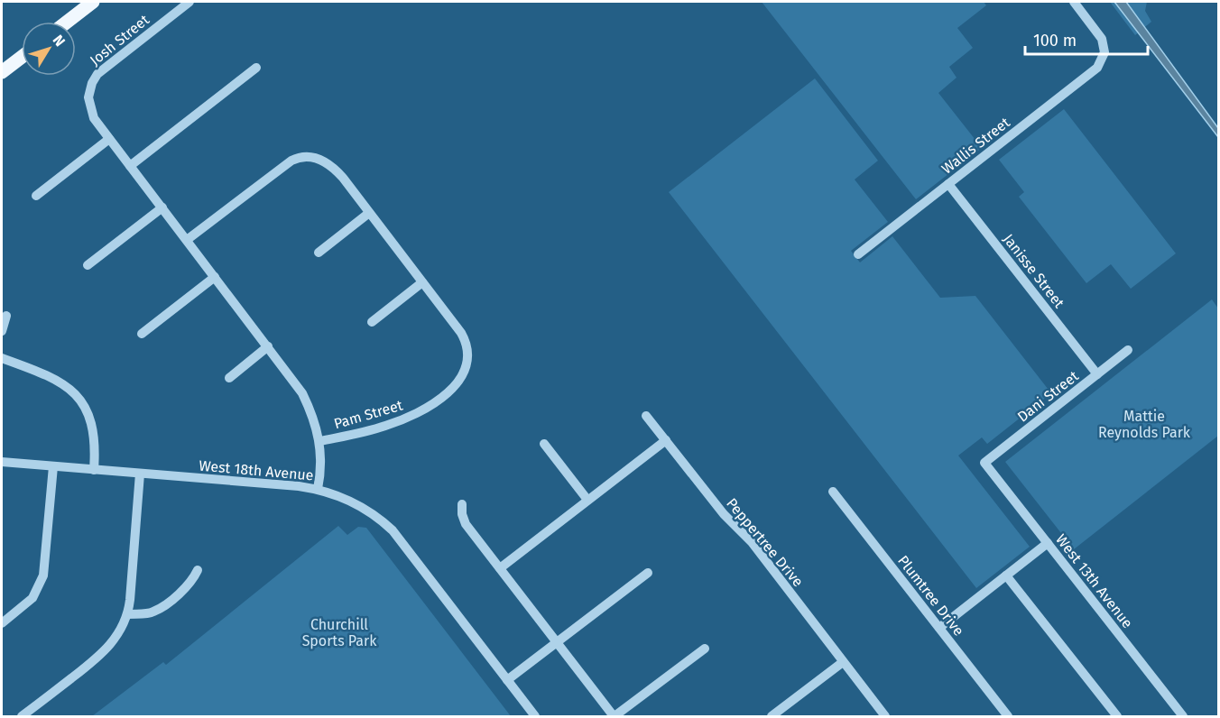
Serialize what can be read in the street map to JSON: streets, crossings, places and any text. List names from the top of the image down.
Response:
{
  "streets": {
    "street": [
      "Josh Street",
      "Wallis Street",
      "Janisse Street",
      "Dani Street",
      "Pam Street",
      "West 18th Avenue",
      "Peppertree Drive",
      "West 13th Avenue",
      "Plumtree Drive"
    ]
  },
  "crossings": [
    ["Josh Street", "Pam Street"],
    ["Josh Street", "West 18th Avenue"],
    ["Wallis Street", "Janisse Street"],
    ["Janisse Street", "Dani Street"],
    ["Dani Street", "West 13th Avenue"]
  ],
  "parks": ["Mattie Reynolds Park", "Churchill Sports Park"],
  "scale_bar": "100 m",
  "north": "top right"
}
